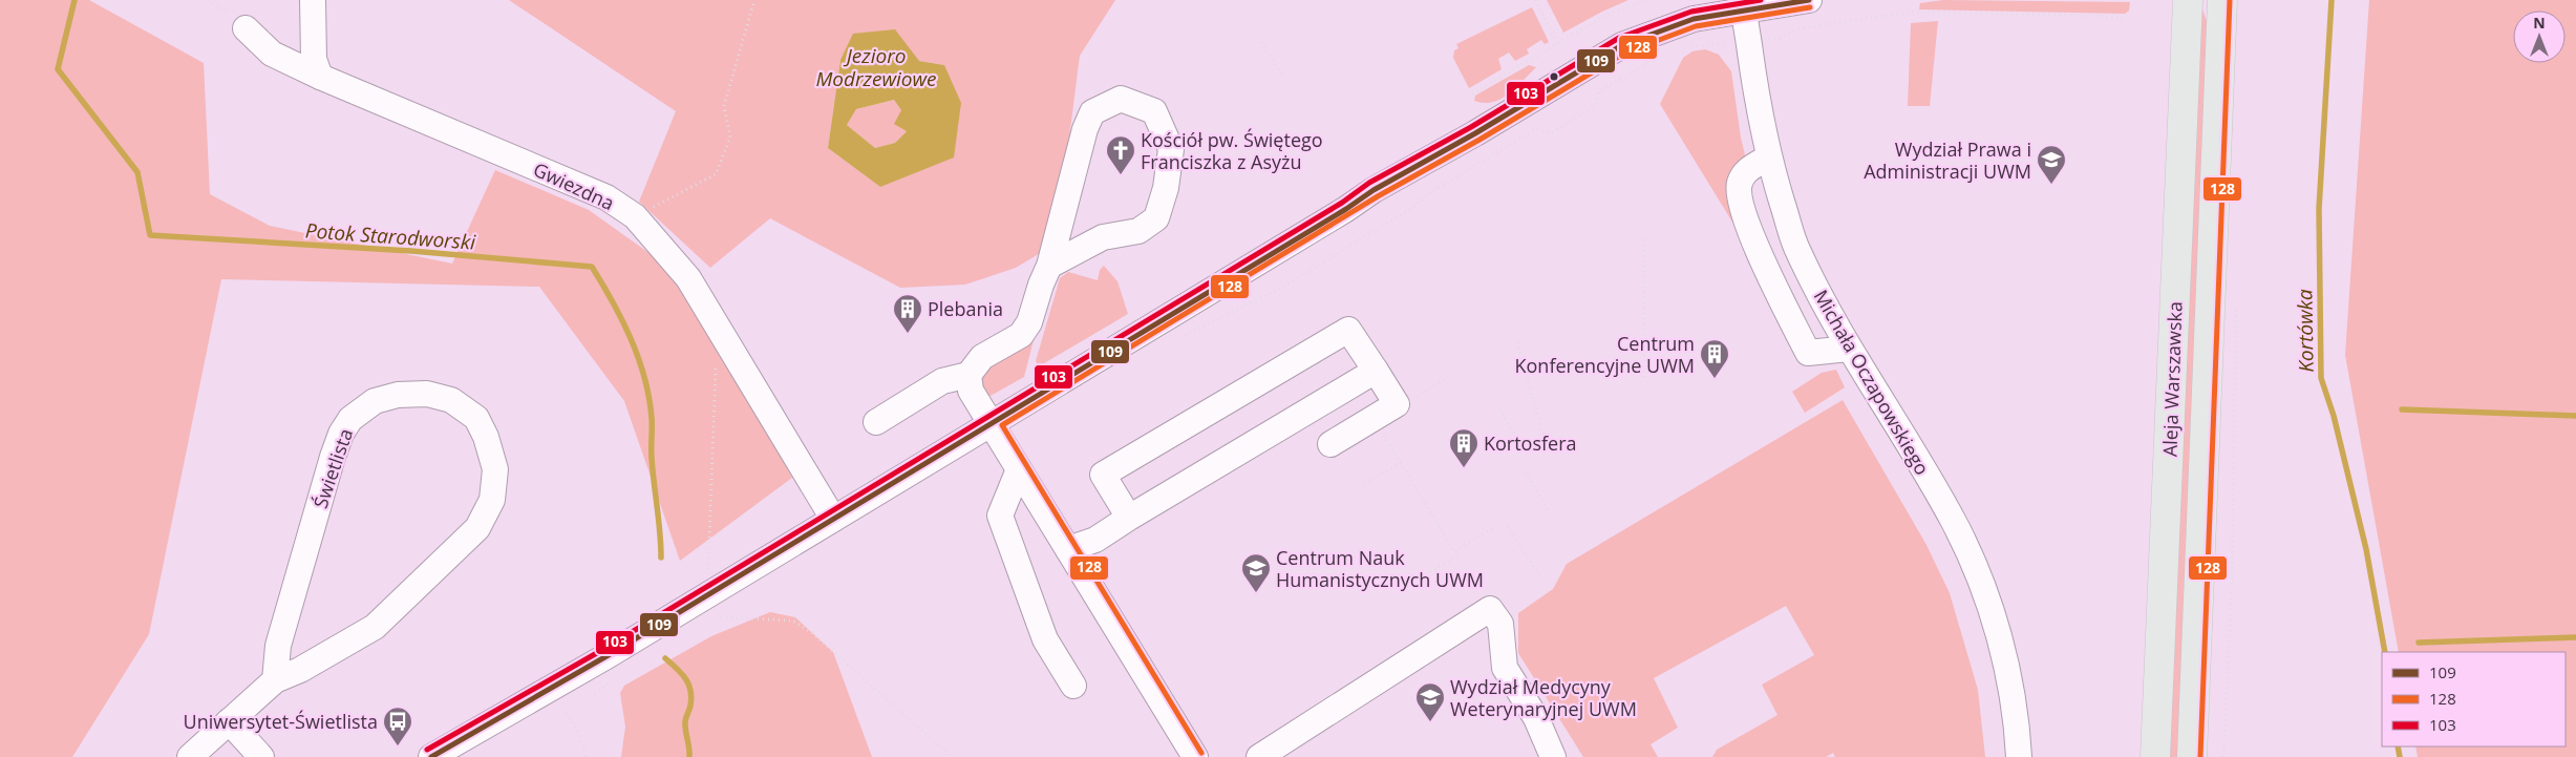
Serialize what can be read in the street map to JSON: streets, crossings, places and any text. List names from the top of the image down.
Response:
{
  "streets": {
    "main road": ["Aleja Warszawska"],
    "street": ["Gwiezdna", "Michała Oczapowskiego", "Świetlista"]
  },
  "water": ["Jezioro Modrzewiowe", "Potok Starodworski", "Kortówka"],
  "places": {
    "church": ["Kościół pw. Świętego Franciszka z Asyżu"],
    "school or university": ["Wydział Prawa i Administracji UWM", "Centrum Nauk Humanistycznych UWM", "Wydział Medycyny Weterynaryjnej UWM"],
    "building": ["Plebania", "Centrum Konferencyjne UWM", "Kortosfera"],
    "bus stop": ["Uniwersytet-Świetlista"]
  },
  "lines": ["transit line 109", "transit line 128", "transit line 103"],
  "legend": ["109", "128", "103"],
  "north": "top"
}
